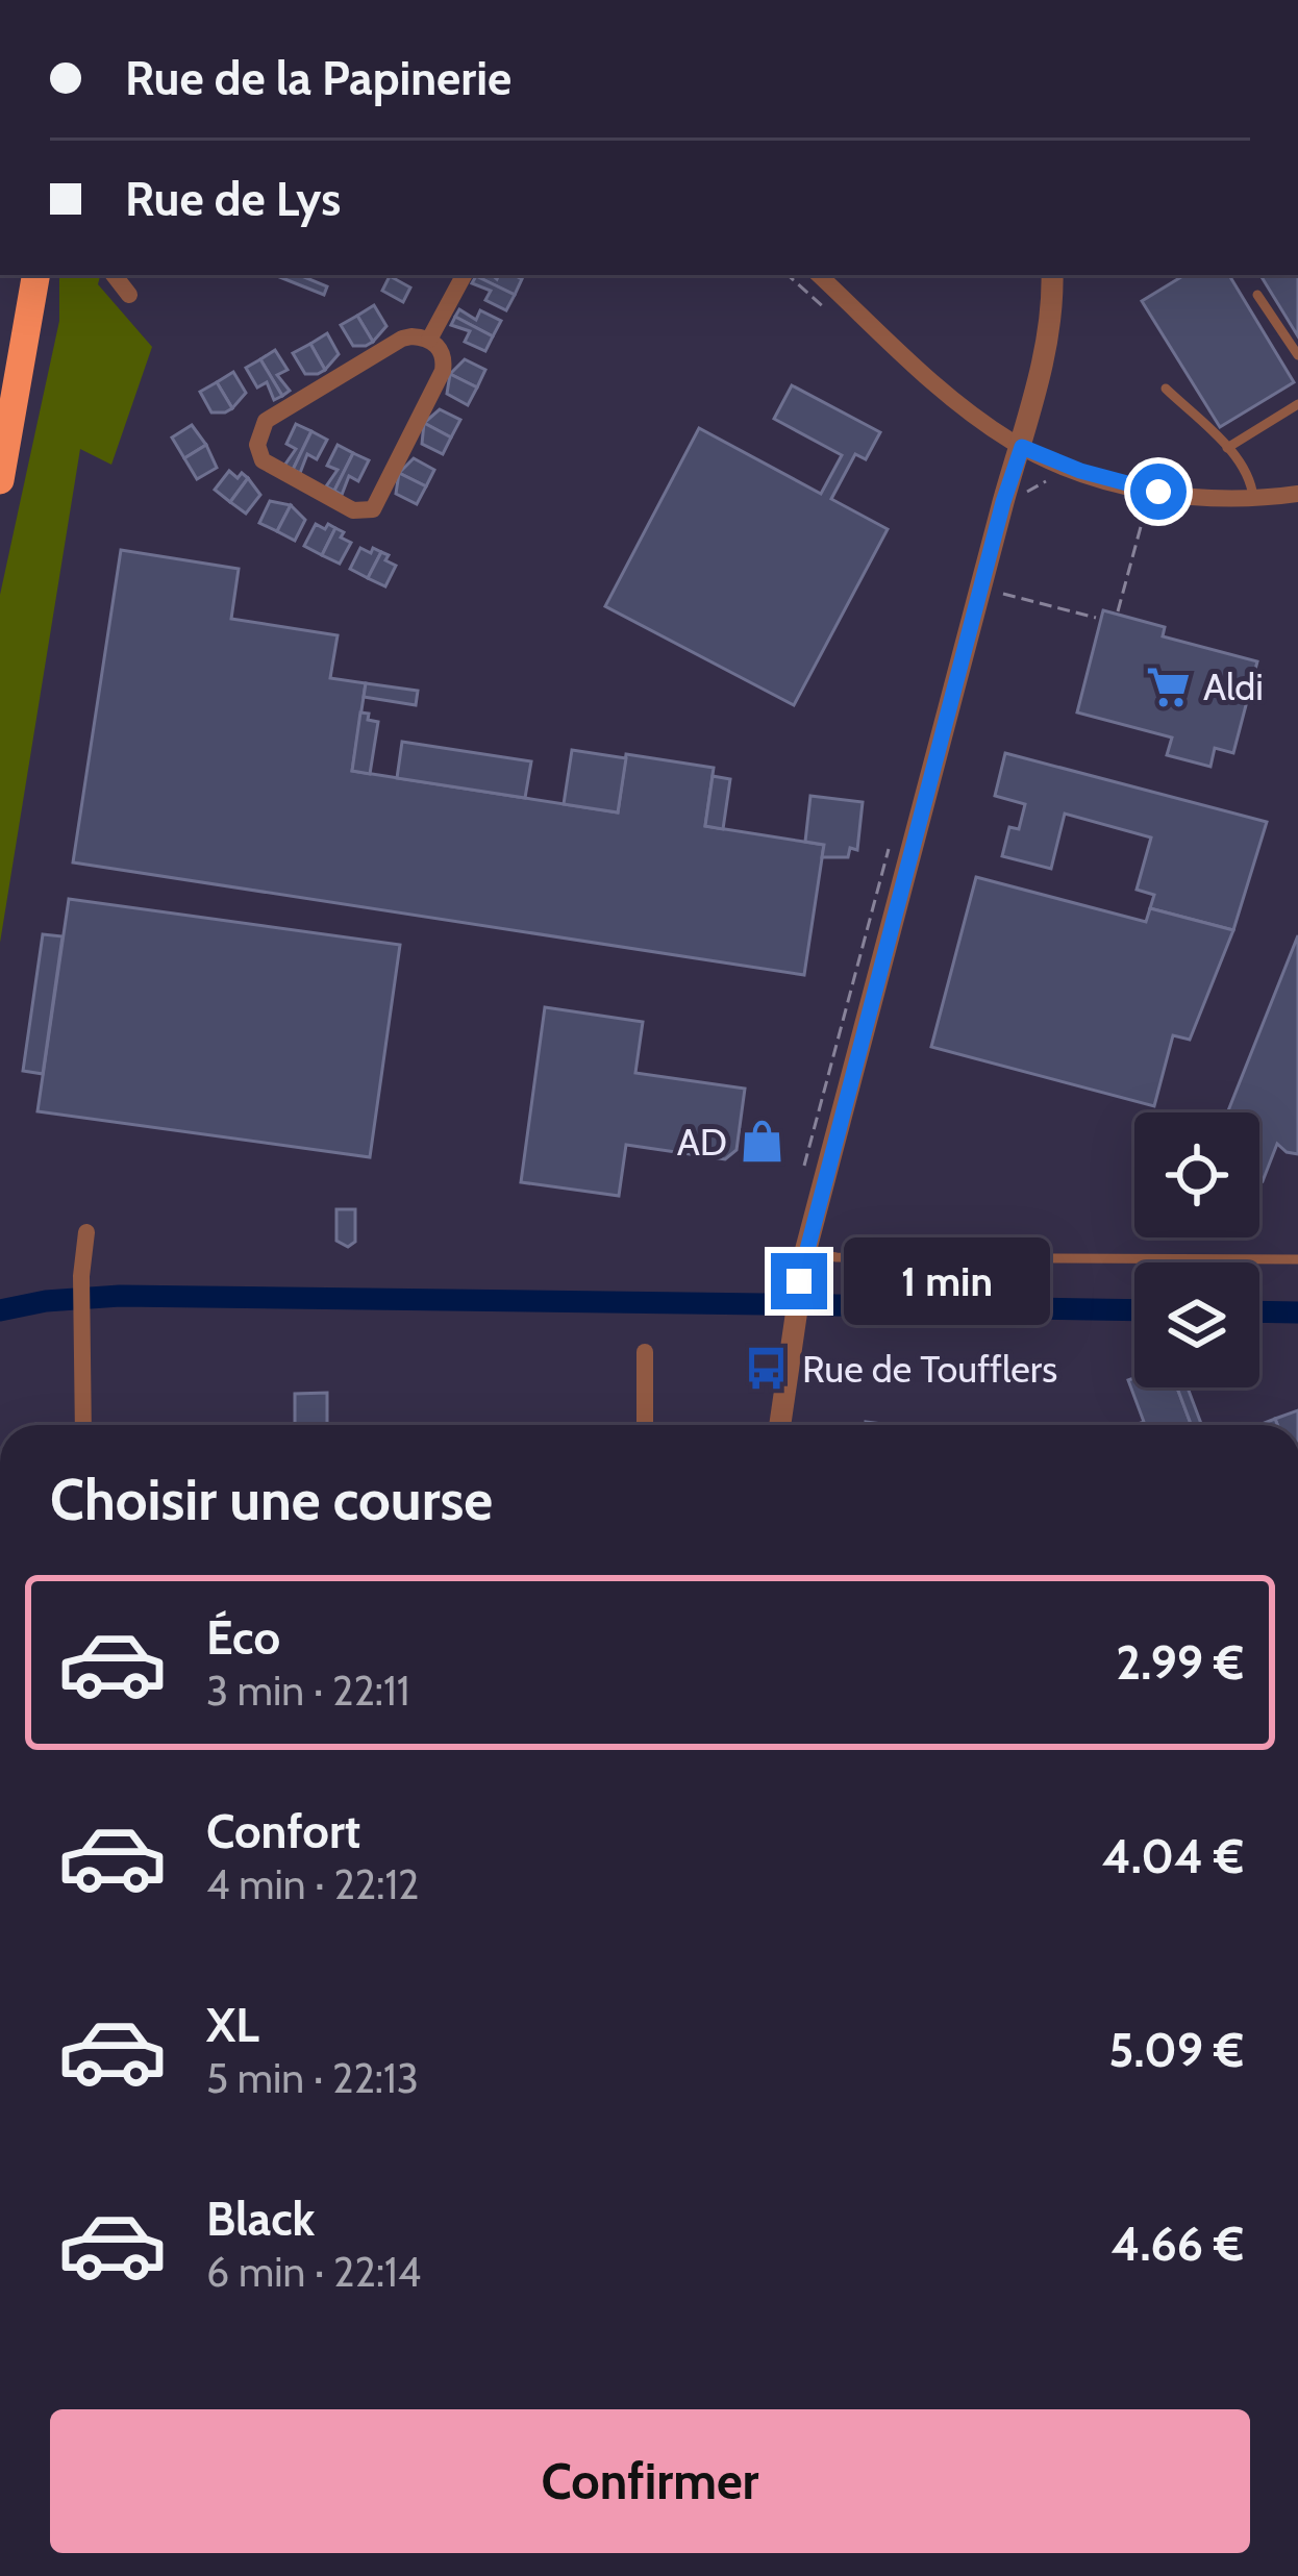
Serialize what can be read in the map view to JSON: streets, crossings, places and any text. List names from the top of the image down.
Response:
{
  "places": {
    "supermarket": ["Aldi"],
    "shop": ["AD"],
    "bus stop": ["Rue de Toufflers"]
  },
  "page": {
    "banner": ["Rue de la Papinerie", "Rue de Lys"],
    "bubble": "1 min",
    "heading": "Choisir une course",
    "list": [
      {
        "name": "Éco",
        "note": "3 min · 22:11",
        "value": "2.99 €"
      },
      {
        "name": "Confort",
        "note": "4 min · 22:12",
        "value": "4.04 €"
      },
      {
        "name": "XL",
        "note": "5 min · 22:13",
        "value": "5.09 €"
      },
      {
        "name": "Black",
        "note": "6 min · 22:14",
        "value": "4.66 €"
      }
    ],
    "buttons": "Confirmer"
  }
}
